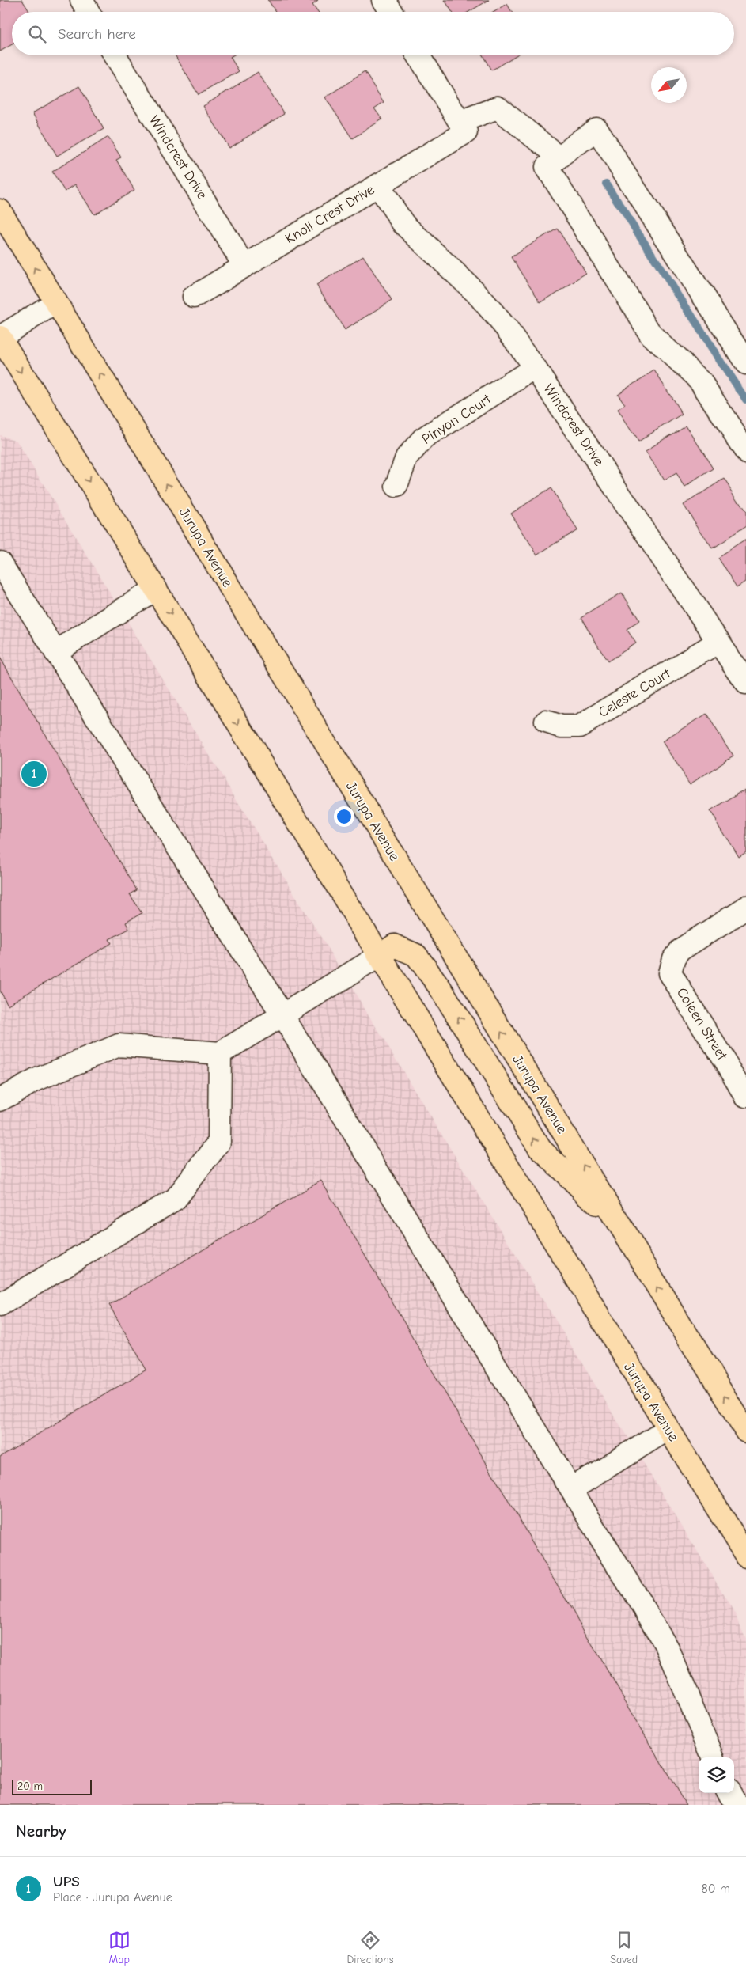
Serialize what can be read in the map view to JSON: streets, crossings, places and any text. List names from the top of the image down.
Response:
{
  "streets": {
    "main road": ["Jurupa Avenue"],
    "street": [
      "Windcrest Drive",
      "Knoll Crest Drive",
      "Pinyon Court",
      "Celeste Court",
      "Coleen Street"
    ]
  },
  "crossings": [
    ["Windcrest Drive", "Knoll Crest Drive"],
    ["Windcrest Drive", "Pinyon Court"],
    ["Windcrest Drive", "Celeste Court"]
  ],
  "scale_bar": "20 m",
  "north": "bottom left",
  "page": {
    "search": "Search here",
    "pins": "1",
    "scale": "20 m",
    "heading": "Nearby",
    "list": [
      {
        "mark": "1",
        "name": "UPS",
        "note": "Place · Jurupa Avenue",
        "value": "80 m"
      }
    ],
    "nav": ["Map", "Directions", "Saved"]
  }
}
